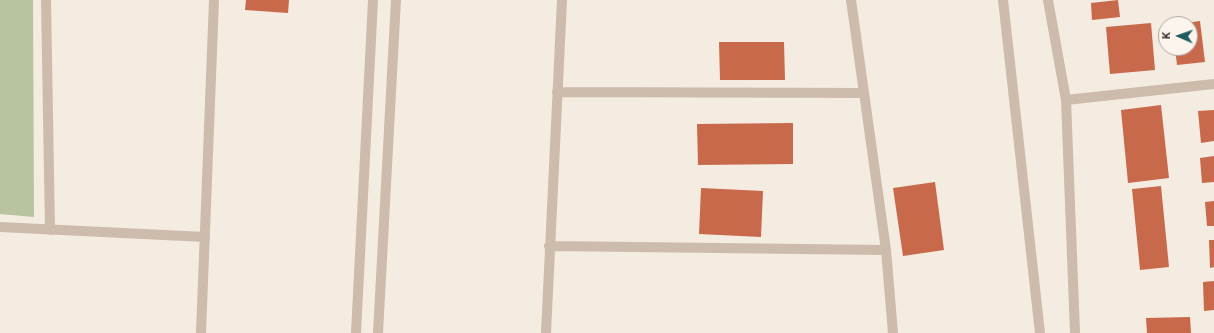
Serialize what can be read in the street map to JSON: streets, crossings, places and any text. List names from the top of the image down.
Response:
{
  "north": "left"
}
